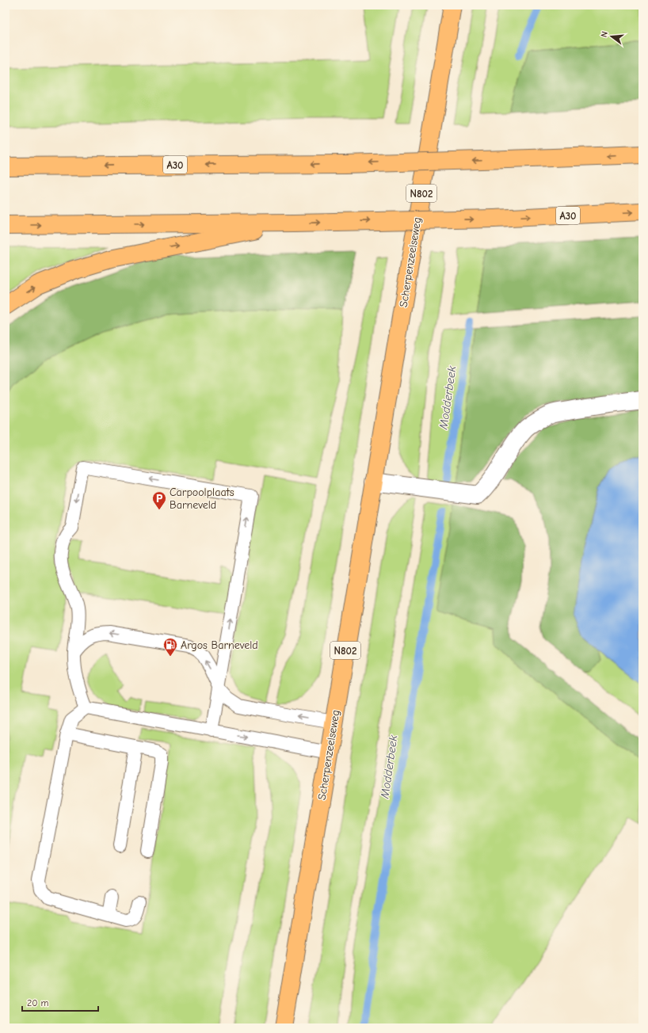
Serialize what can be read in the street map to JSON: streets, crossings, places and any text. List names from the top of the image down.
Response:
{
  "streets": {
    "main road": ["A30", "N802", "Scherpenzeelseweg"]
  },
  "water": ["Modderbeek"],
  "places": {
    "parking": ["Carpoolplaats Barneveld"],
    "fuel station": ["Argos Barneveld"]
  },
  "scale_bar": "20 m",
  "north": "left"
}
